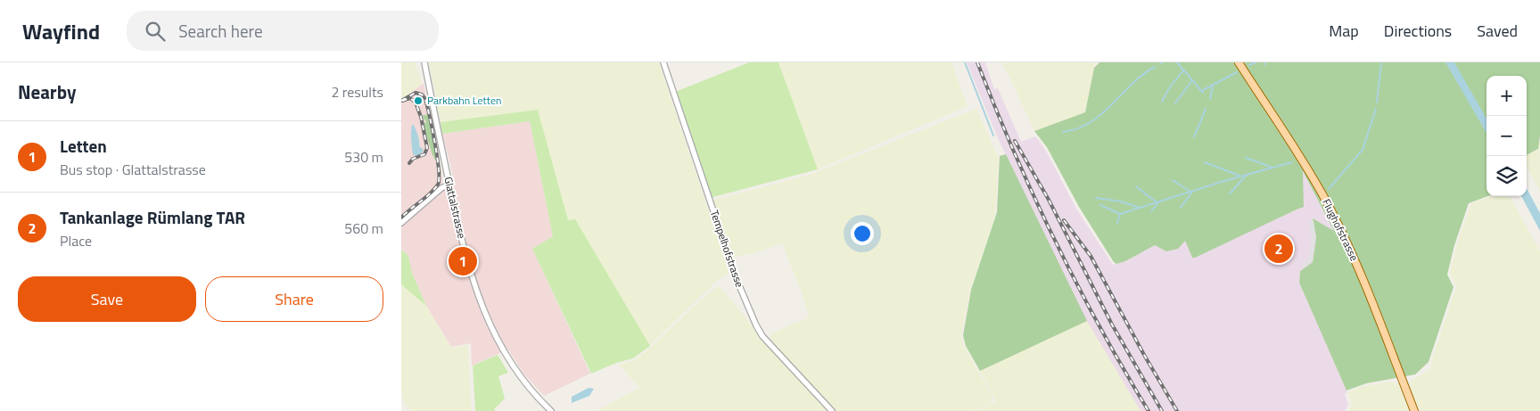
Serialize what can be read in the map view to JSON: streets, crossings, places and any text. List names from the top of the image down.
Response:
{
  "streets": {
    "main road": ["Flughofstrasse"],
    "street": ["Glattalstrasse", "Tempelhofstrasse"]
  },
  "places": ["Parkbahn Letten"],
  "page": {
    "header": "Wayfind",
    "search": "Search here",
    "nav": ["Map", "Directions", "Saved"],
    "heading": ["Nearby", "2 results"],
    "map_buttons": ["+", "−"],
    "list": [
      {
        "mark": "1",
        "name": "Letten",
        "note": "Bus stop · Glattalstrasse",
        "value": "530 m"
      },
      {
        "mark": "2",
        "name": "Tankanlage Rümlang TAR",
        "note": "Place",
        "value": "560 m"
      }
    ],
    "pins": ["2", "1"],
    "buttons": ["Save", "Share"]
  }
}
